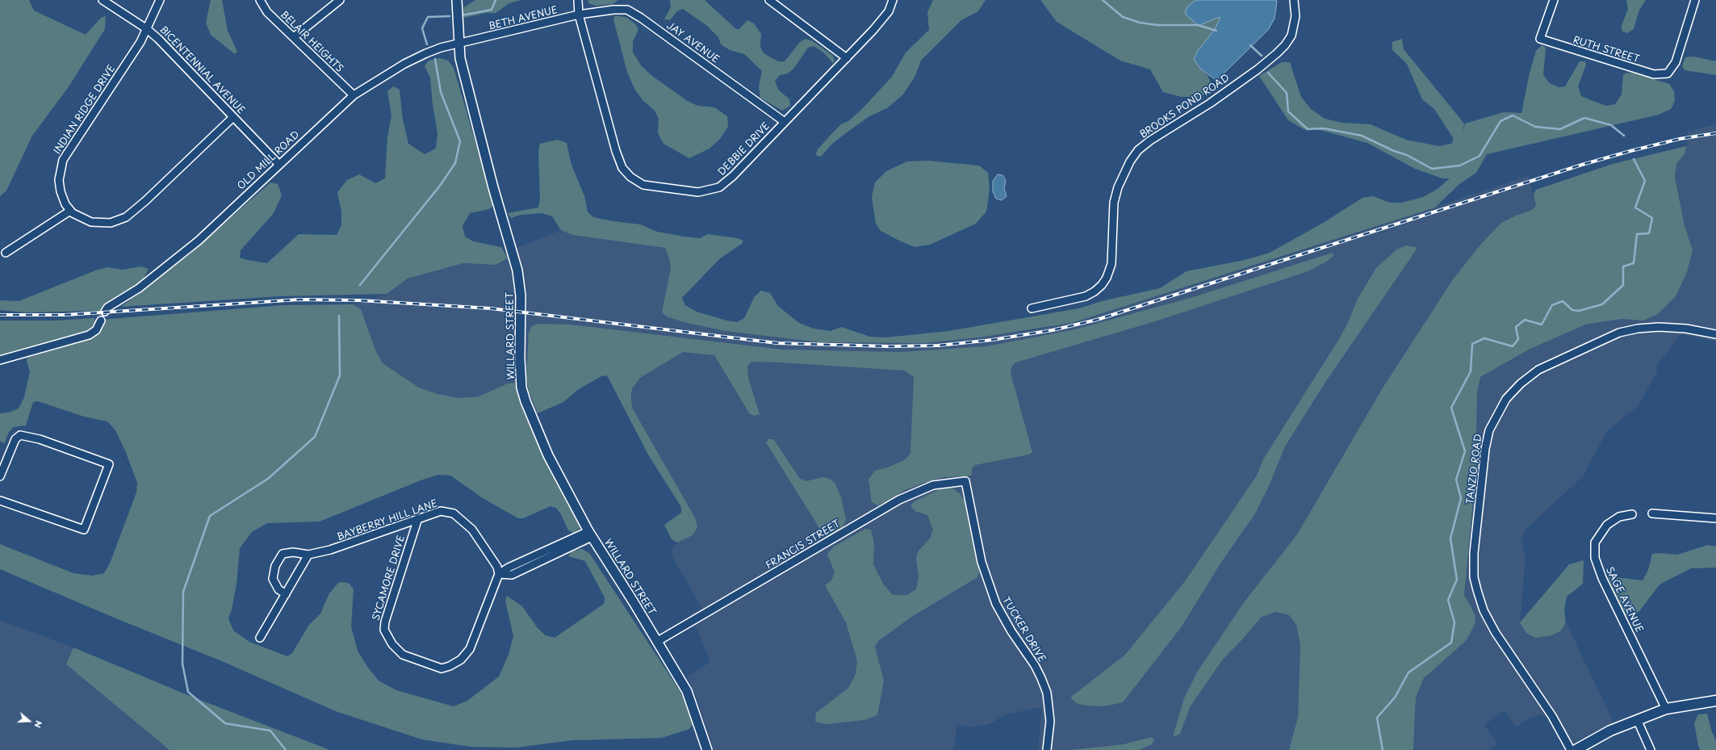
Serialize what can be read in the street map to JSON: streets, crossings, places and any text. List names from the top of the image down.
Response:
{
  "streets": {
    "street": [
      "BETH AVENUE",
      "BELAIR HEIGHTS",
      "JAY AVENUE",
      "RUTH STREET",
      "BICENTENNIAL AVENUE",
      "BROOKS POND ROAD",
      "INDIAN RIDGE DRIVE",
      "DEBBIE DRIVE",
      "OLD MILL ROAD",
      "WILLARD STREET",
      "TANZIO ROAD",
      "BAYBERRY HILL LANE",
      "FRANCIS STREET",
      "SYCAMORE DRIVE",
      "SAGE AVENUE",
      "TUCKER DRIVE"
    ]
  },
  "crossings": [
    ["BETH AVENUE", "JAY AVENUE"],
    ["BETH AVENUE", "DEBBIE DRIVE"],
    ["BETH AVENUE", "OLD MILL ROAD"],
    ["BETH AVENUE", "WILLARD STREET"],
    ["BELAIR HEIGHTS", "OLD MILL ROAD"],
    ["JAY AVENUE", "DEBBIE DRIVE"],
    ["BICENTENNIAL AVENUE", "INDIAN RIDGE DRIVE"],
    ["BICENTENNIAL AVENUE", "OLD MILL ROAD"],
    ["OLD MILL ROAD", "WILLARD STREET"],
    ["WILLARD STREET", "FRANCIS STREET"],
    ["BAYBERRY HILL LANE", "SYCAMORE DRIVE"],
    ["FRANCIS STREET", "TUCKER DRIVE"]
  ],
  "north": "right"
}
